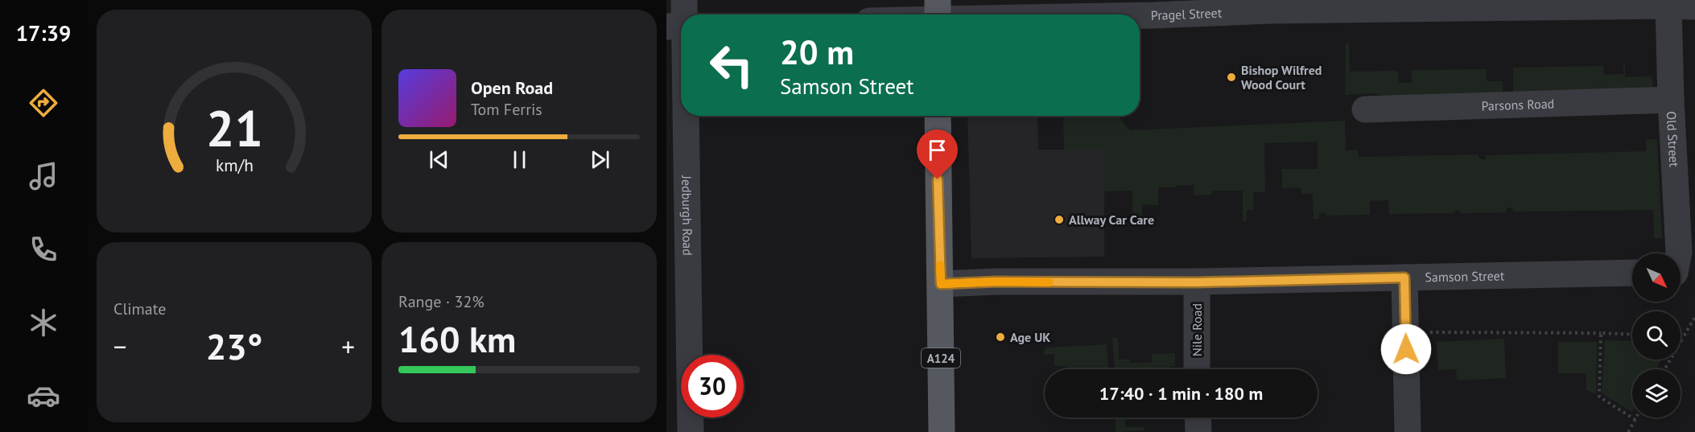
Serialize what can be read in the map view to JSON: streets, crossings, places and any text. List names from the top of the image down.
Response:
{
  "streets": {
    "main road": ["A124"],
    "street": [
      "Pragel Street",
      "Parsons Road",
      "Old Street",
      "Jedburgh Road",
      "Samson Street",
      "Nile Road"
    ]
  },
  "crossings": [
    ["Pragel Street", "Old Street"],
    ["Parsons Road", "Old Street"],
    ["Samson Street", "Nile Road"],
    ["Samson Street", "A124"]
  ],
  "places": ["Bishop Wilfred Wood Court", "Allway Car Care", "Age UK"],
  "north": "bottom right",
  "page": {
    "tabs": "17:39",
    "turn": ["20 m", "Samson Street"],
    "song": ["Open Road", "Tom Ferris"],
    "tile": [
      "Climate",
      ["Range · 32%", "160 km"]
    ],
    "heat": ["−", "23°", "+"],
    "limit": "30",
    "trip": "17:40 · 1 min · 180 m",
    "gauge": ["21", "km/h"]
  }
}
